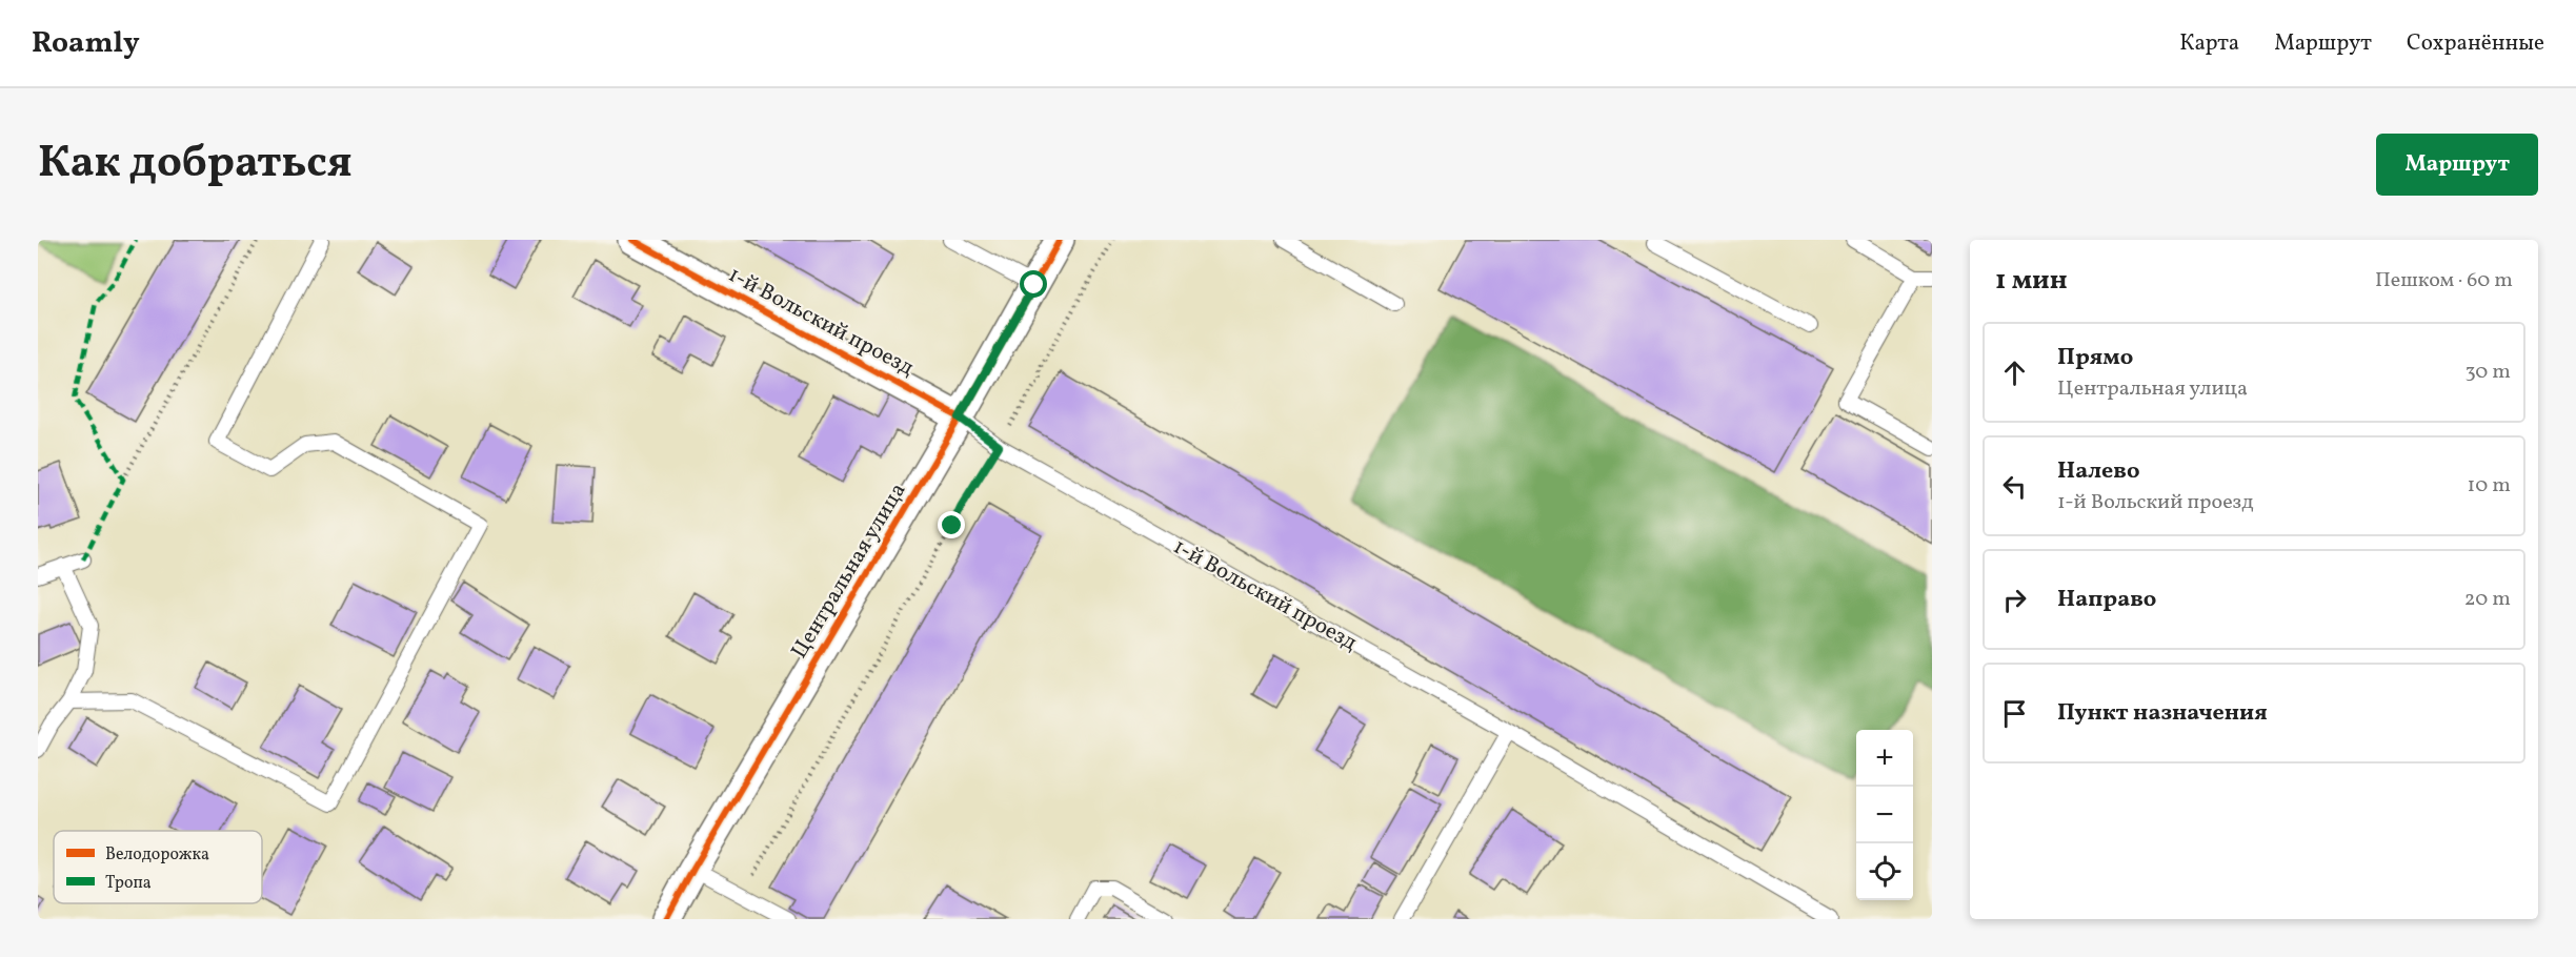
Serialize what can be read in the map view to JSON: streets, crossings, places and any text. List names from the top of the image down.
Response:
{
  "streets": {
    "street": ["1-й Вольский проезд", "Центральная улица"]
  },
  "crossings": [
    ["1-й Вольский проезд", "Центральная улица"]
  ],
  "legend": ["Велодорожка", "Тропа"],
  "page": {
    "header": "Roamly",
    "nav": ["Карта", "Маршрут", "Сохранённые"],
    "title": "Как добраться",
    "buttons": "Маршрут",
    "heading": ["1 мин", "Пешком · 60 m"],
    "list": [
      ["Прямо", "Центральная улица", "30 m"],
      ["Налево", "1-й Вольский проезд", "10 m"],
      ["Направо", "20 m"],
      "Пункт назначения"
    ],
    "map_buttons": ["+", "−"]
  }
}
